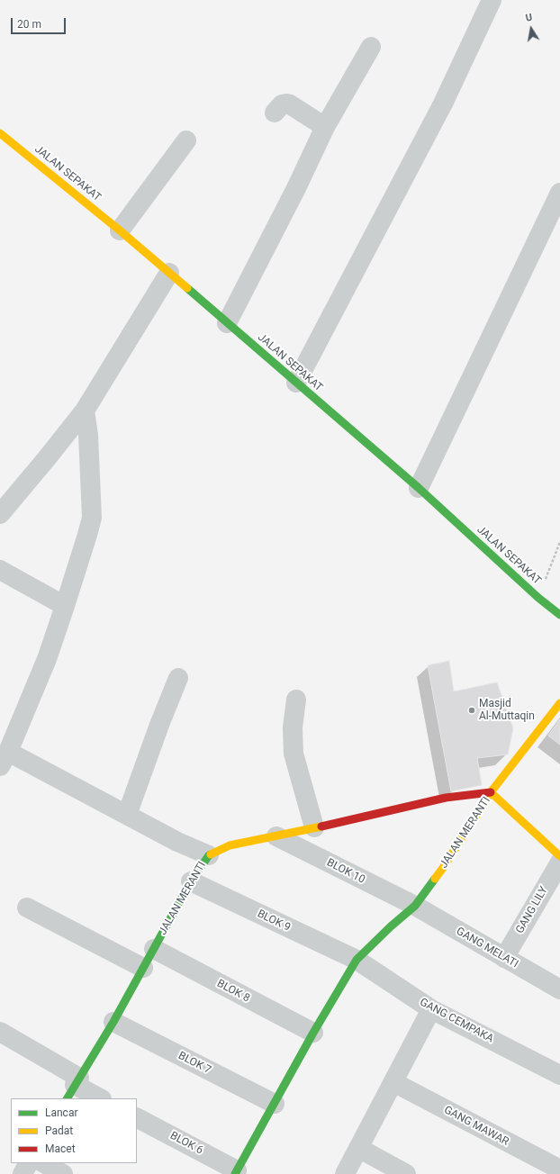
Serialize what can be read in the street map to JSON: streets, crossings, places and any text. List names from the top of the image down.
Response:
{
  "streets": {
    "street": [
      "JALAN SEPAKAT",
      "JALAN MERANTI",
      "BLOK 10",
      "GANG LILY",
      "BLOK 9",
      "GANG MELATI",
      "BLOK 8",
      "GANG CEMPAKA",
      "BLOK 7",
      "GANG MAWAR",
      "BLOK 6"
    ]
  },
  "crossings": [
    ["JALAN MERANTI", "BLOK 10"],
    ["JALAN MERANTI", "BLOK 9"],
    ["JALAN MERANTI", "GANG MELATI"],
    ["JALAN MERANTI", "BLOK 8"],
    ["JALAN MERANTI", "GANG CEMPAKA"],
    ["JALAN MERANTI", "BLOK 7"],
    ["JALAN MERANTI", "BLOK 6"],
    ["BLOK 10", "GANG MELATI"],
    ["GANG LILY", "GANG MELATI"],
    ["BLOK 9", "GANG CEMPAKA"]
  ],
  "places": ["Masjid Al-Muttaqin"],
  "legend": ["Lancar", "Padat", "Macet"],
  "scale_bar": "20 m",
  "north": "top"
}
